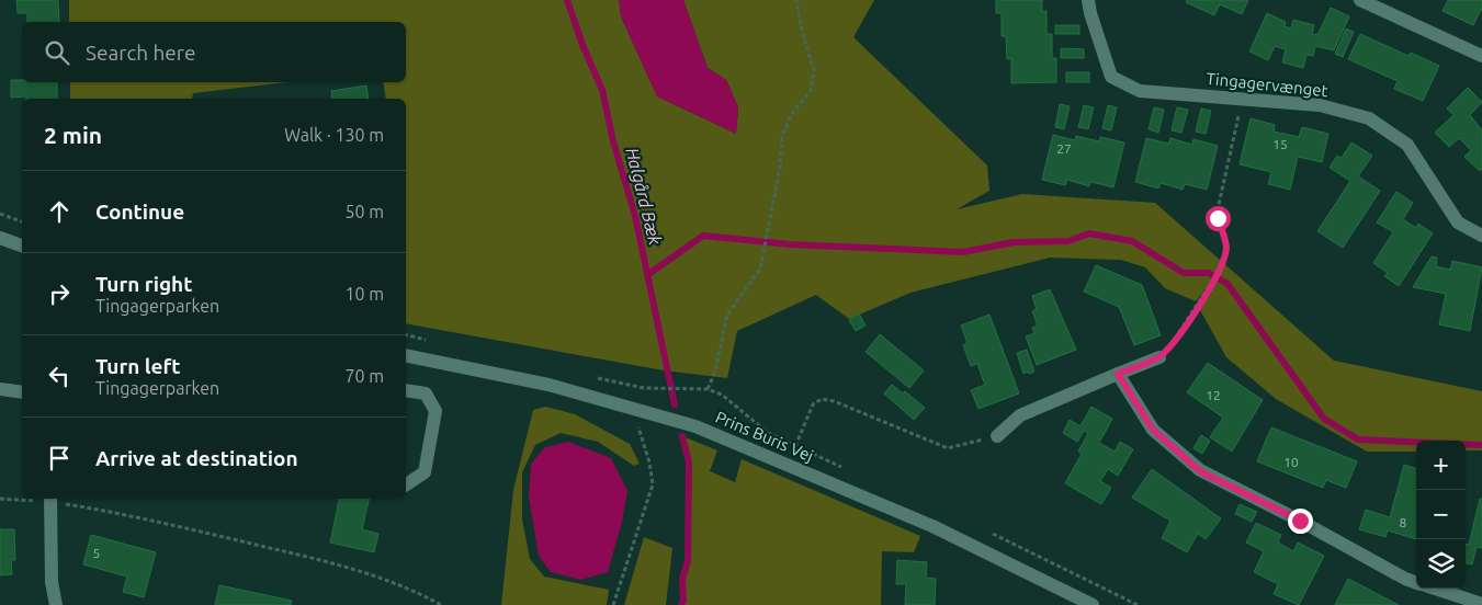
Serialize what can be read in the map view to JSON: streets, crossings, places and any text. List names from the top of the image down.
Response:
{
  "streets": {
    "street": ["Tingagervænget", "Prins Buris Vej"]
  },
  "water": ["Halgård Bæk"],
  "house_numbers": [
    "15",
    "27",
    "12",
    "10",
    "8",
    "5"
  ],
  "page": {
    "search": "Search here",
    "heading": ["2 min", "Walk · 130 m"],
    "list": [
      ["Continue", "50 m"],
      ["Turn right", "Tingagerparken", "10 m"],
      ["Turn left", "Tingagerparken", "70 m"],
      "Arrive at destination"
    ],
    "map_buttons": ["+", "−"]
  }
}
